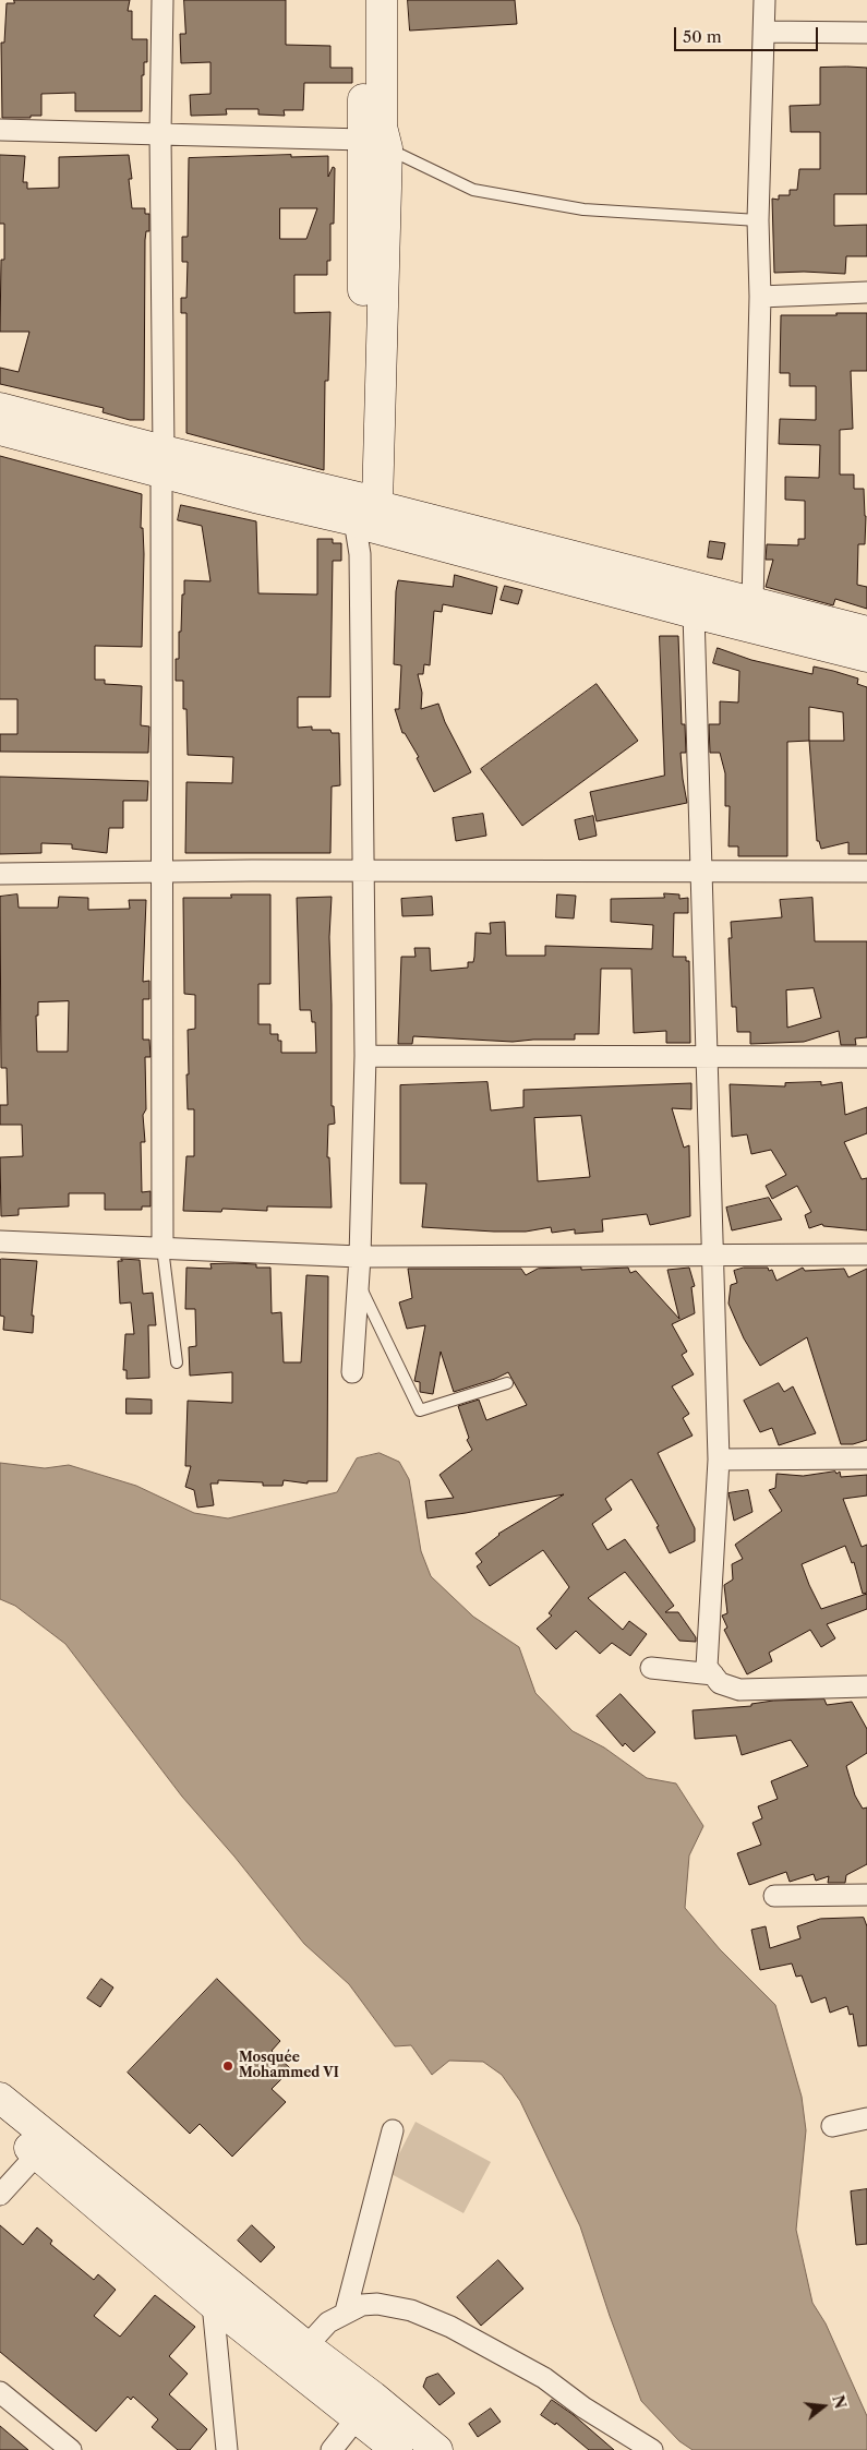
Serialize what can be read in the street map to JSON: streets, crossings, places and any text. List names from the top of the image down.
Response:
{
  "places": ["Mosquée Mohammed VI"],
  "scale_bar": "50 m",
  "north": "right"
}
